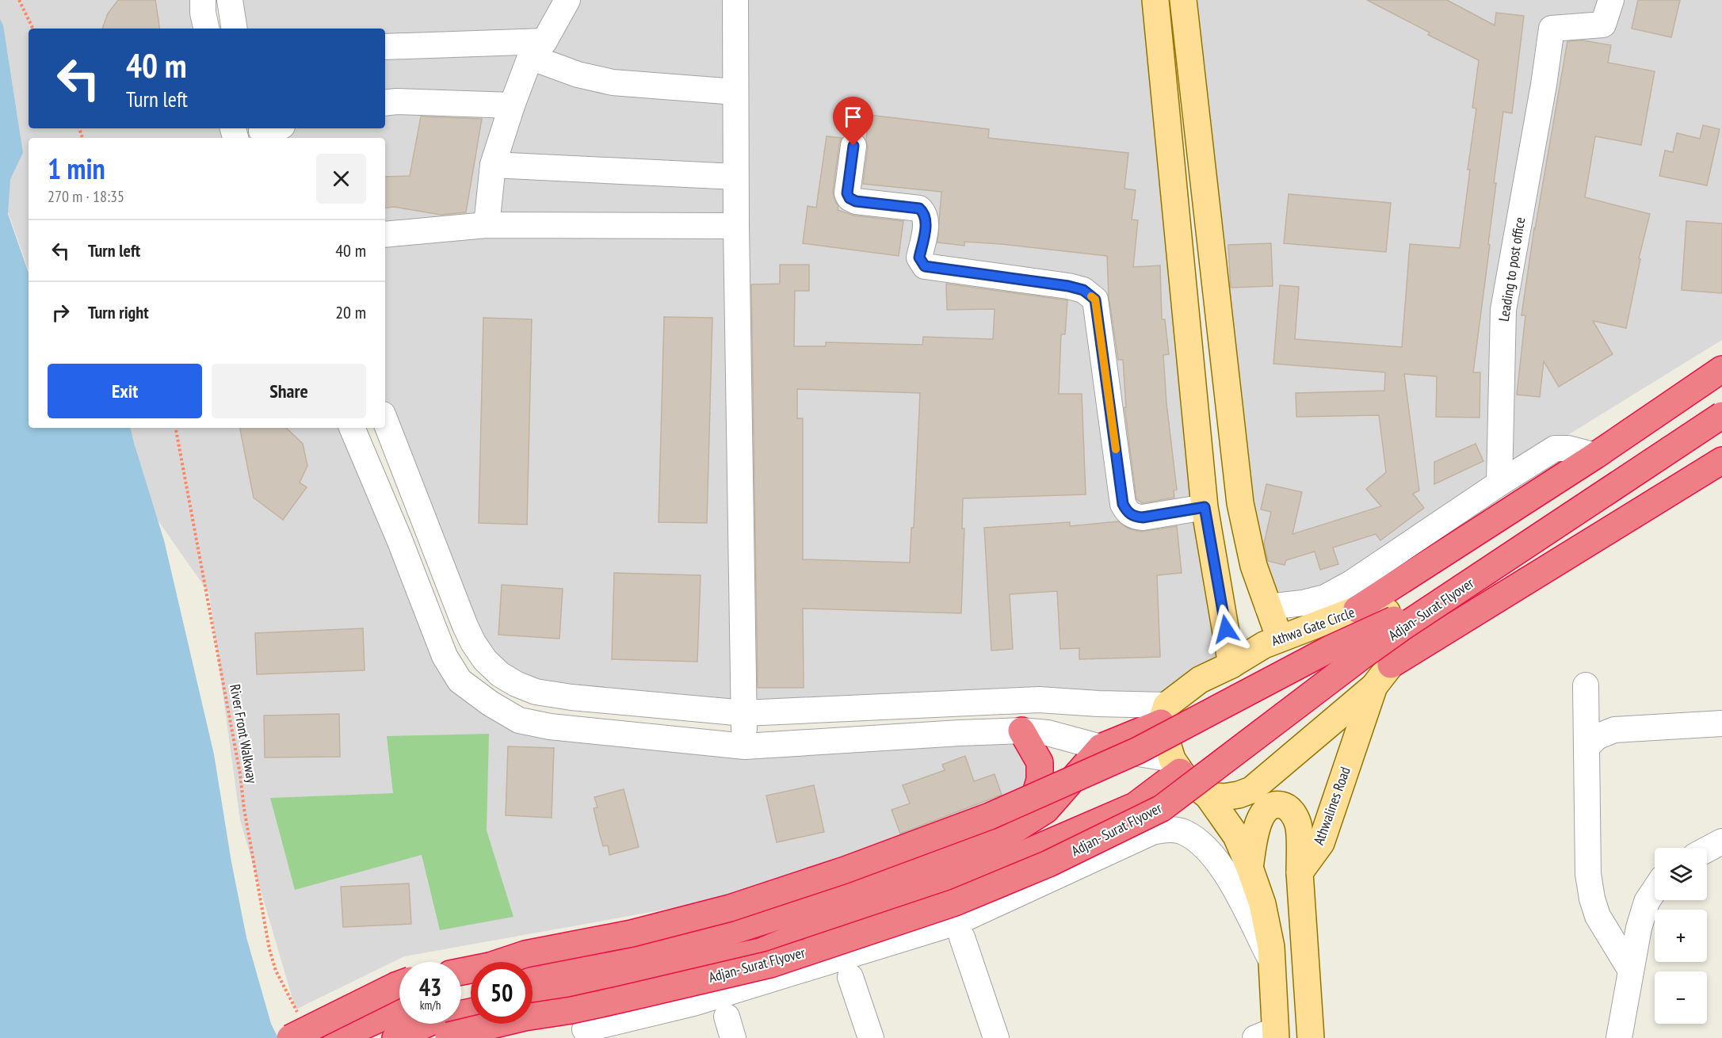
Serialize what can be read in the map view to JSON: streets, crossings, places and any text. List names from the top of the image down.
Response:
{
  "streets": {
    "highway": ["Adjan- Surat Flyover"],
    "main road": ["Athwa Gate Circle", "Athwalines Road"],
    "street": ["Leading to post office"],
    "path": ["River Front Walkway"]
  },
  "crossings": [
    ["Athwa Gate Circle", "Athwalines Road"]
  ],
  "page": {
    "turn": ["40 m", "Turn left"],
    "heading": ["1 min", "270 m · 18:35"],
    "list": [
      {
        "name": "Turn left",
        "value": "40 m"
      },
      {
        "name": "Turn right",
        "value": "20 m"
      }
    ],
    "buttons": ["Exit", "Share"],
    "map_buttons": ["+", "−"],
    "speed": "43 km/h",
    "limit": "50"
  }
}
